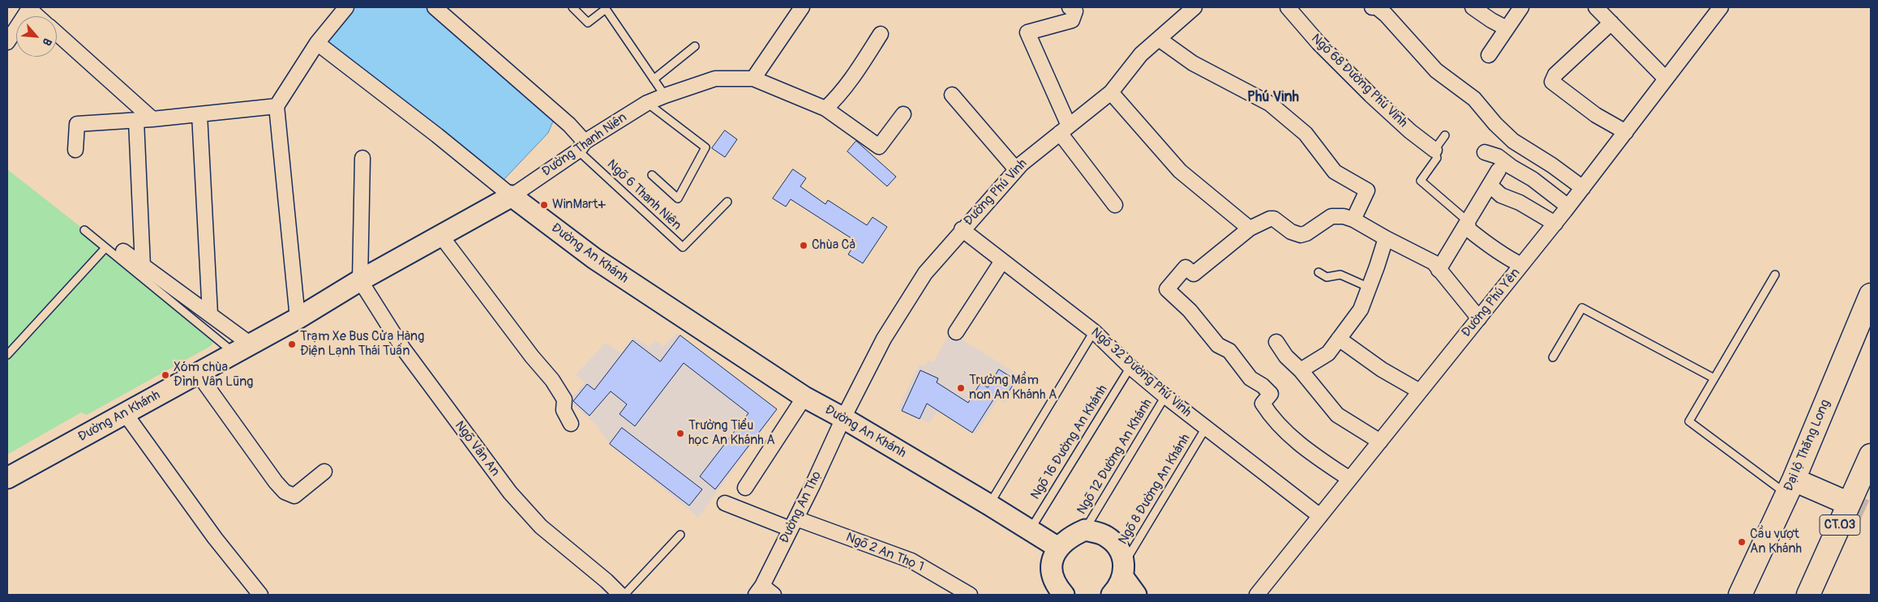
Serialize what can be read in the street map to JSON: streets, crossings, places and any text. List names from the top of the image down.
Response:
{
  "streets": {
    "main road": ["Đại lộ Thăng Long", "CT.03"],
    "street": [
      "Ngõ 68 Đường Phú Vinh",
      "Đường Thanh Niên",
      "Đường Phú Vinh",
      "Đường An Khánh",
      "Đường Phú Yên",
      "Ngõ 32 Đường Phú Vinh",
      "Ngõ Vân An",
      "Đường An Thọ",
      "Ngõ 2 An Thọ 1"
    ],
    "lane": [
      "Ngõ 6 Thanh Niên",
      "Ngõ 16 Đường An Khánh",
      "Ngõ 12 Đường An Khánh",
      "Ngõ 8 Đường An Khánh"
    ]
  },
  "crossings": [
    ["Đường Thanh Niên", "Ngõ 6 Thanh Niên"],
    ["Đường Thanh Niên", "Đường An Khánh"],
    ["Đường Phú Vinh", "Đường An Khánh"],
    ["Đường Phú Vinh", "Ngõ 32 Đường Phú Vinh"],
    ["Đường Phú Vinh", "Đường An Thọ"],
    ["Đường An Khánh", "Ngõ 16 Đường An Khánh"],
    ["Đường An Khánh", "Ngõ Vân An"],
    ["Đường An Khánh", "Đường An Thọ"],
    ["Đường Phú Yên", "Ngõ 32 Đường Phú Vinh"],
    ["Ngõ 32 Đường Phú Vinh", "Ngõ 16 Đường An Khánh"],
    ["Ngõ 32 Đường Phú Vinh", "Ngõ 12 Đường An Khánh"],
    ["Ngõ 32 Đường Phú Vinh", "Ngõ 8 Đường An Khánh"],
    ["Đường An Thọ", "Ngõ 2 An Thọ 1"]
  ],
  "districts": ["Phú Vinh"],
  "places": [
    "WinMart+",
    "Chùa Cả",
    "Trạm Xe Bus Cửa Hàng Điện Lạnh Thái Tuấn",
    "Xóm chùa Đình Vân Lũng",
    "Trường Mầm non An Khánh A",
    "Trường Tiểu học An Khánh A",
    "Cầu vượt An Khánh"
  ],
  "north": "bottom right"
}
